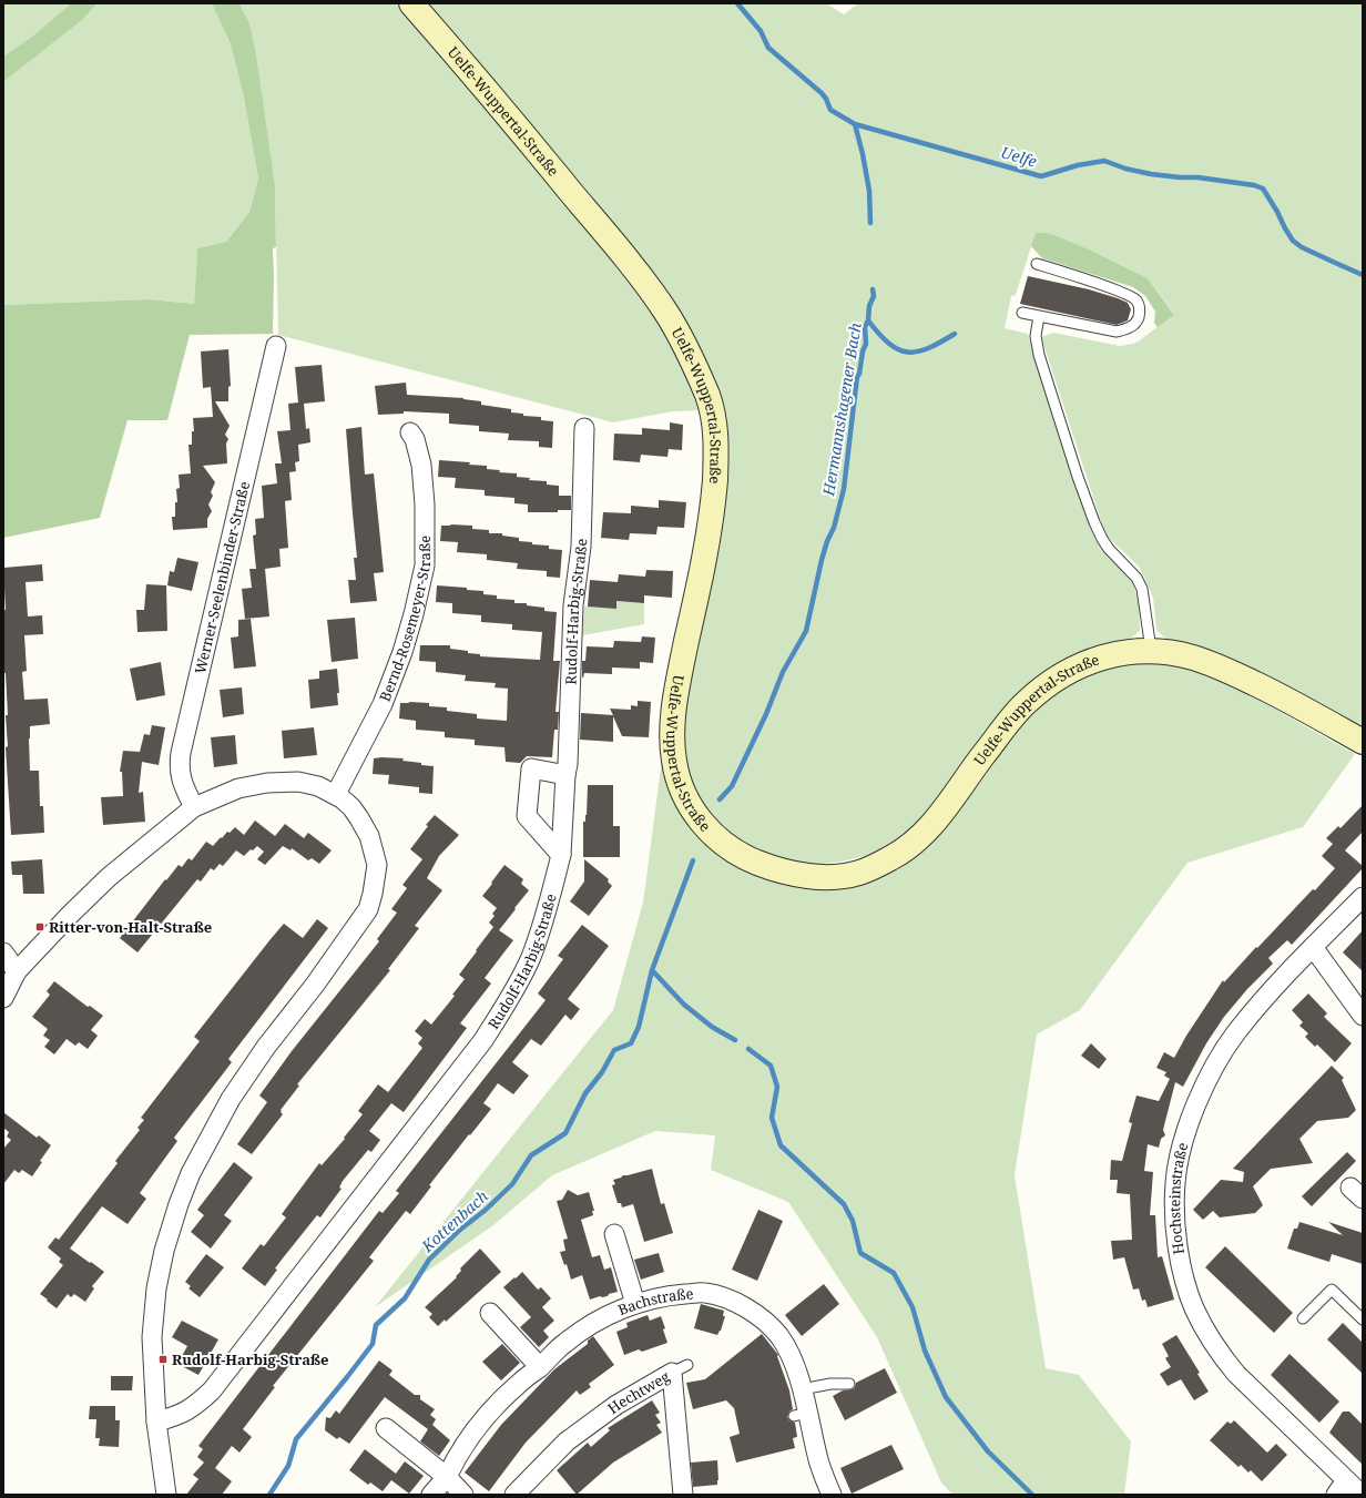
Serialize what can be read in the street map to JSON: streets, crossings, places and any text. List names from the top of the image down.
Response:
{
  "streets": {
    "main road": ["Uelfe-Wuppertal-Straße"],
    "street": [
      "Werner-Seelenbinder-Straße",
      "Rudolf-Harbig-Straße",
      "Bernd-Rosemeyer-Straße",
      "Hochsteinstraße",
      "Bachstraße",
      "Hechtweg"
    ]
  },
  "water": ["Uelfe", "Hermannshagener Bach", "Kottenbach"],
  "places": {
    "transit": ["Ritter-von-Halt-Straße", "Rudolf-Harbig-Straße"]
  }
}
